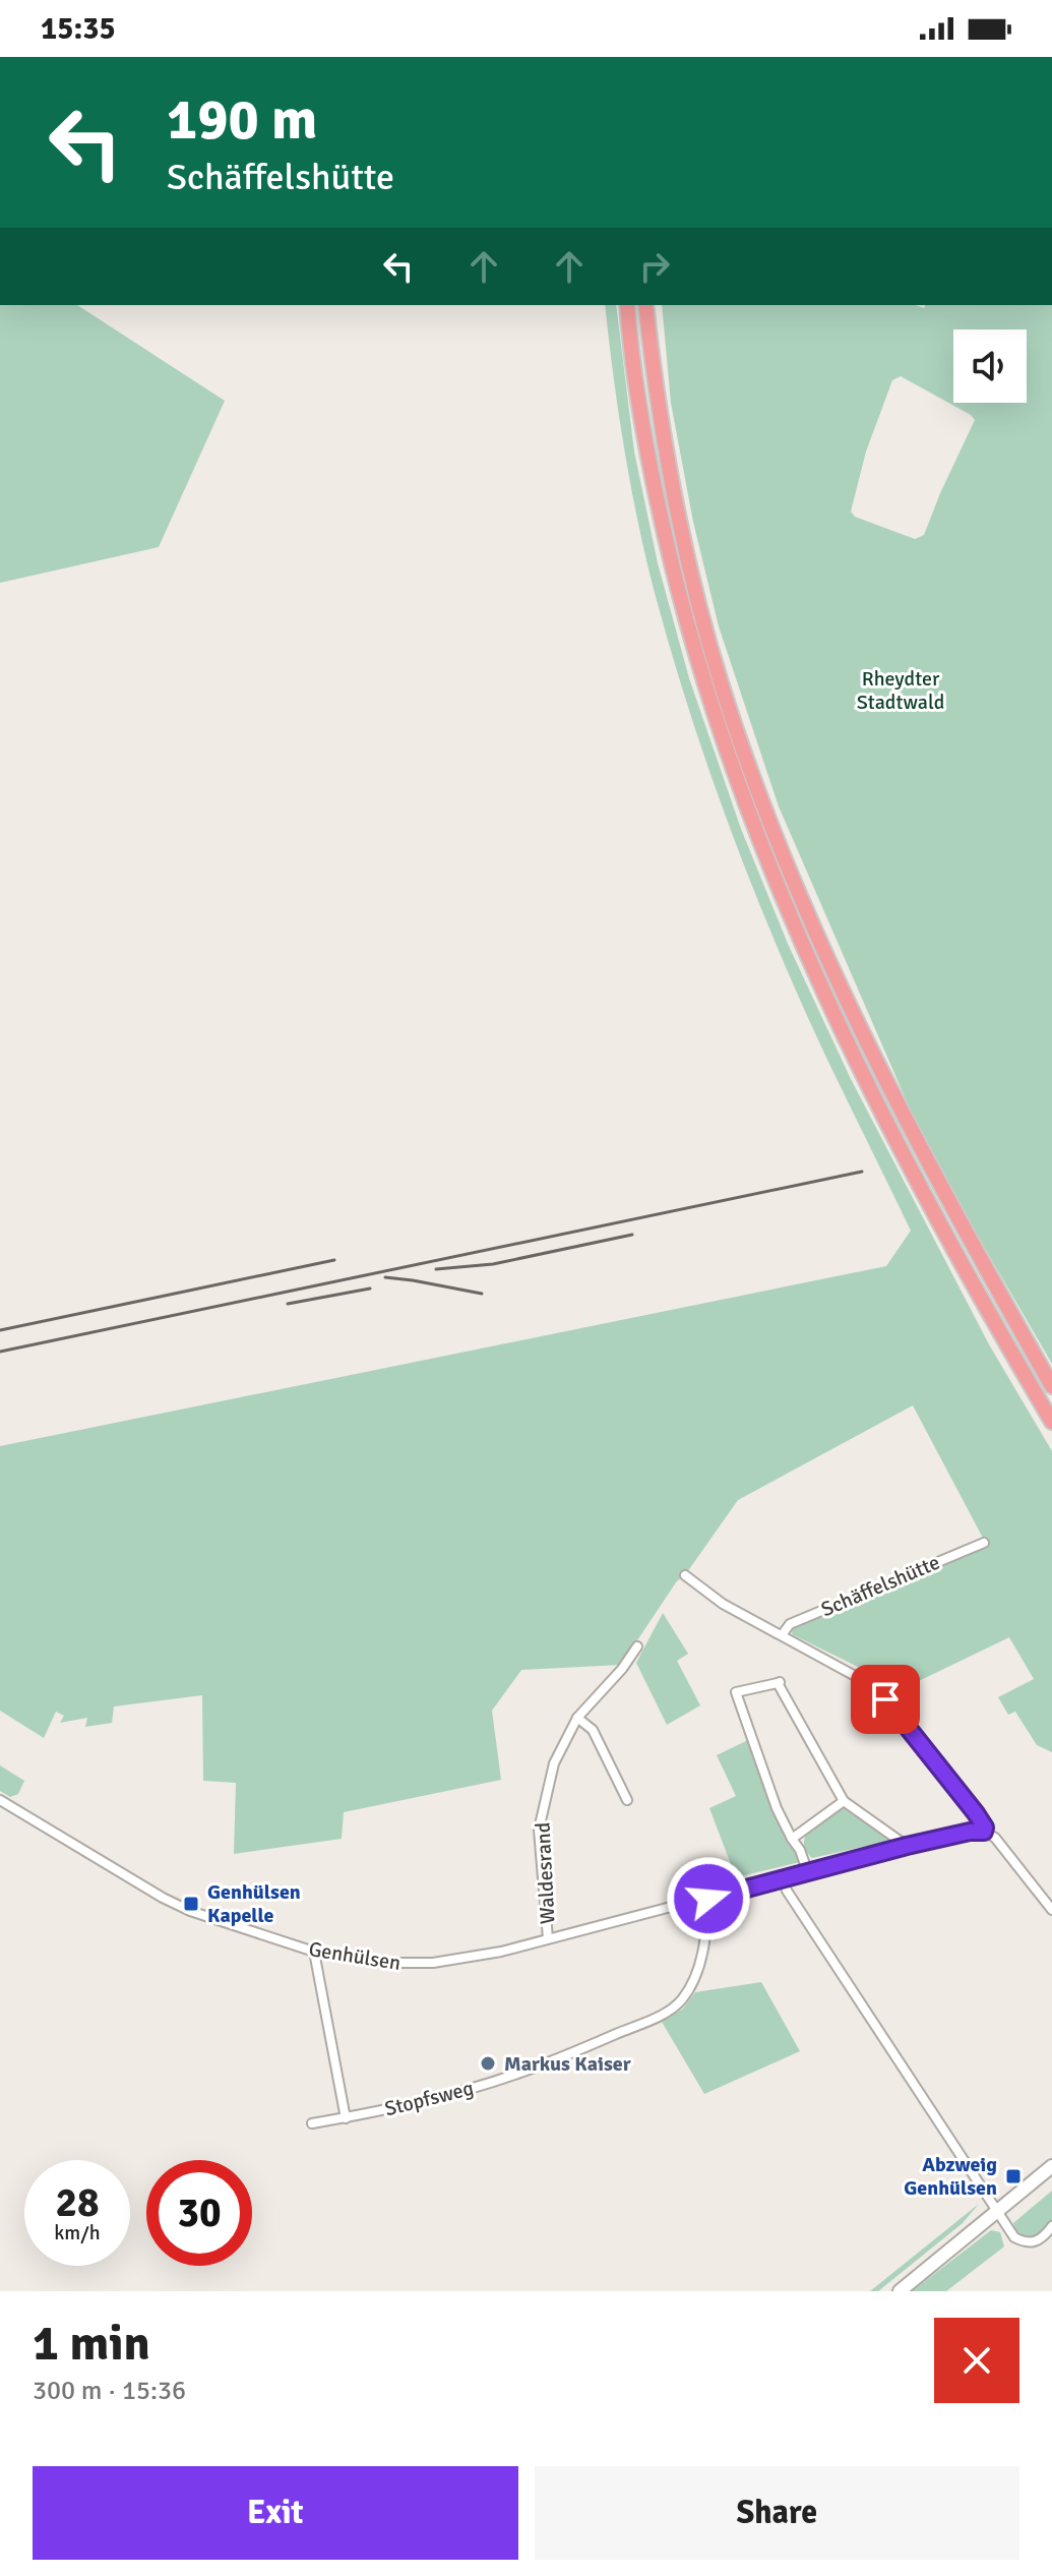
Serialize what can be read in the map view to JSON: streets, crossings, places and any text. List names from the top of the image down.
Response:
{
  "streets": {
    "street": [
      "Schäffelshütte",
      "Waldesrand",
      "Genhülsen",
      "Stopfsweg"
    ]
  },
  "crossings": [
    ["Waldesrand", "Genhülsen"],
    ["Genhülsen", "Stopfsweg"]
  ],
  "parks": ["Rheydter Stadtwald"],
  "places": {
    "transit": ["Genhülsen Kapelle", "Abzweig Genhülsen"],
    "other": ["Markus Kaiser"]
  },
  "page": {
    "status": "15:35",
    "turn": ["190 m", "Schäffelshütte"],
    "speed": "28 km/h",
    "limit": "30",
    "heading": ["1 min", "300 m · 15:36"],
    "buttons": ["Exit", "Share"]
  }
}
